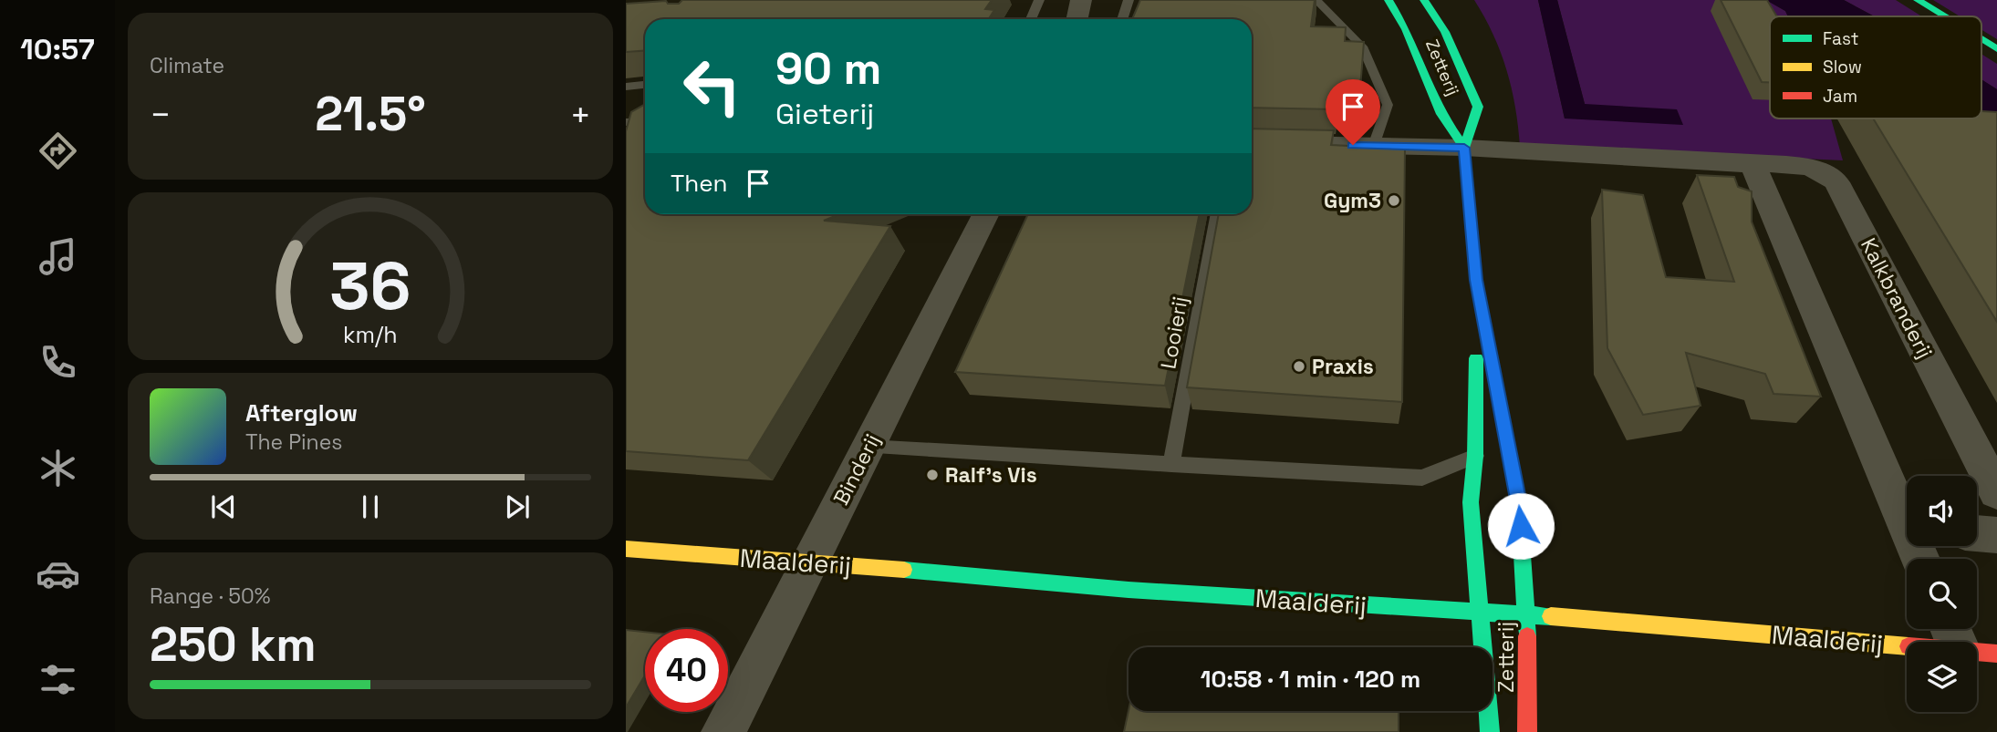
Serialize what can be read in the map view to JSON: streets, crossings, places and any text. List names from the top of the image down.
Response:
{
  "streets": {
    "street": [
      "Zetterij",
      "Kalkbranderij",
      "Binderij",
      "Maalderij"
    ],
    "lane": ["Looierij"]
  },
  "crossings": [
    ["Zetterij", "Kalkbranderij"],
    ["Zetterij", "Maalderij"],
    ["Binderij", "Maalderij"]
  ],
  "places": ["Gym3", "Praxis", "Ralf's Vis"],
  "legend": ["Fast", "Slow", "Jam"],
  "page": {
    "tabs": "10:57",
    "tile": [
      "Climate",
      ["Range · 50%", "250 km"]
    ],
    "turn": ["90 m", "Gieterij"],
    "heat": ["−", "21.5°", "+"],
    "then": "Then",
    "song": ["Afterglow", "The Pines"],
    "limit": "40",
    "trip": "10:58 · 1 min · 120 m",
    "gauge": ["36", "km/h"]
  }
}
